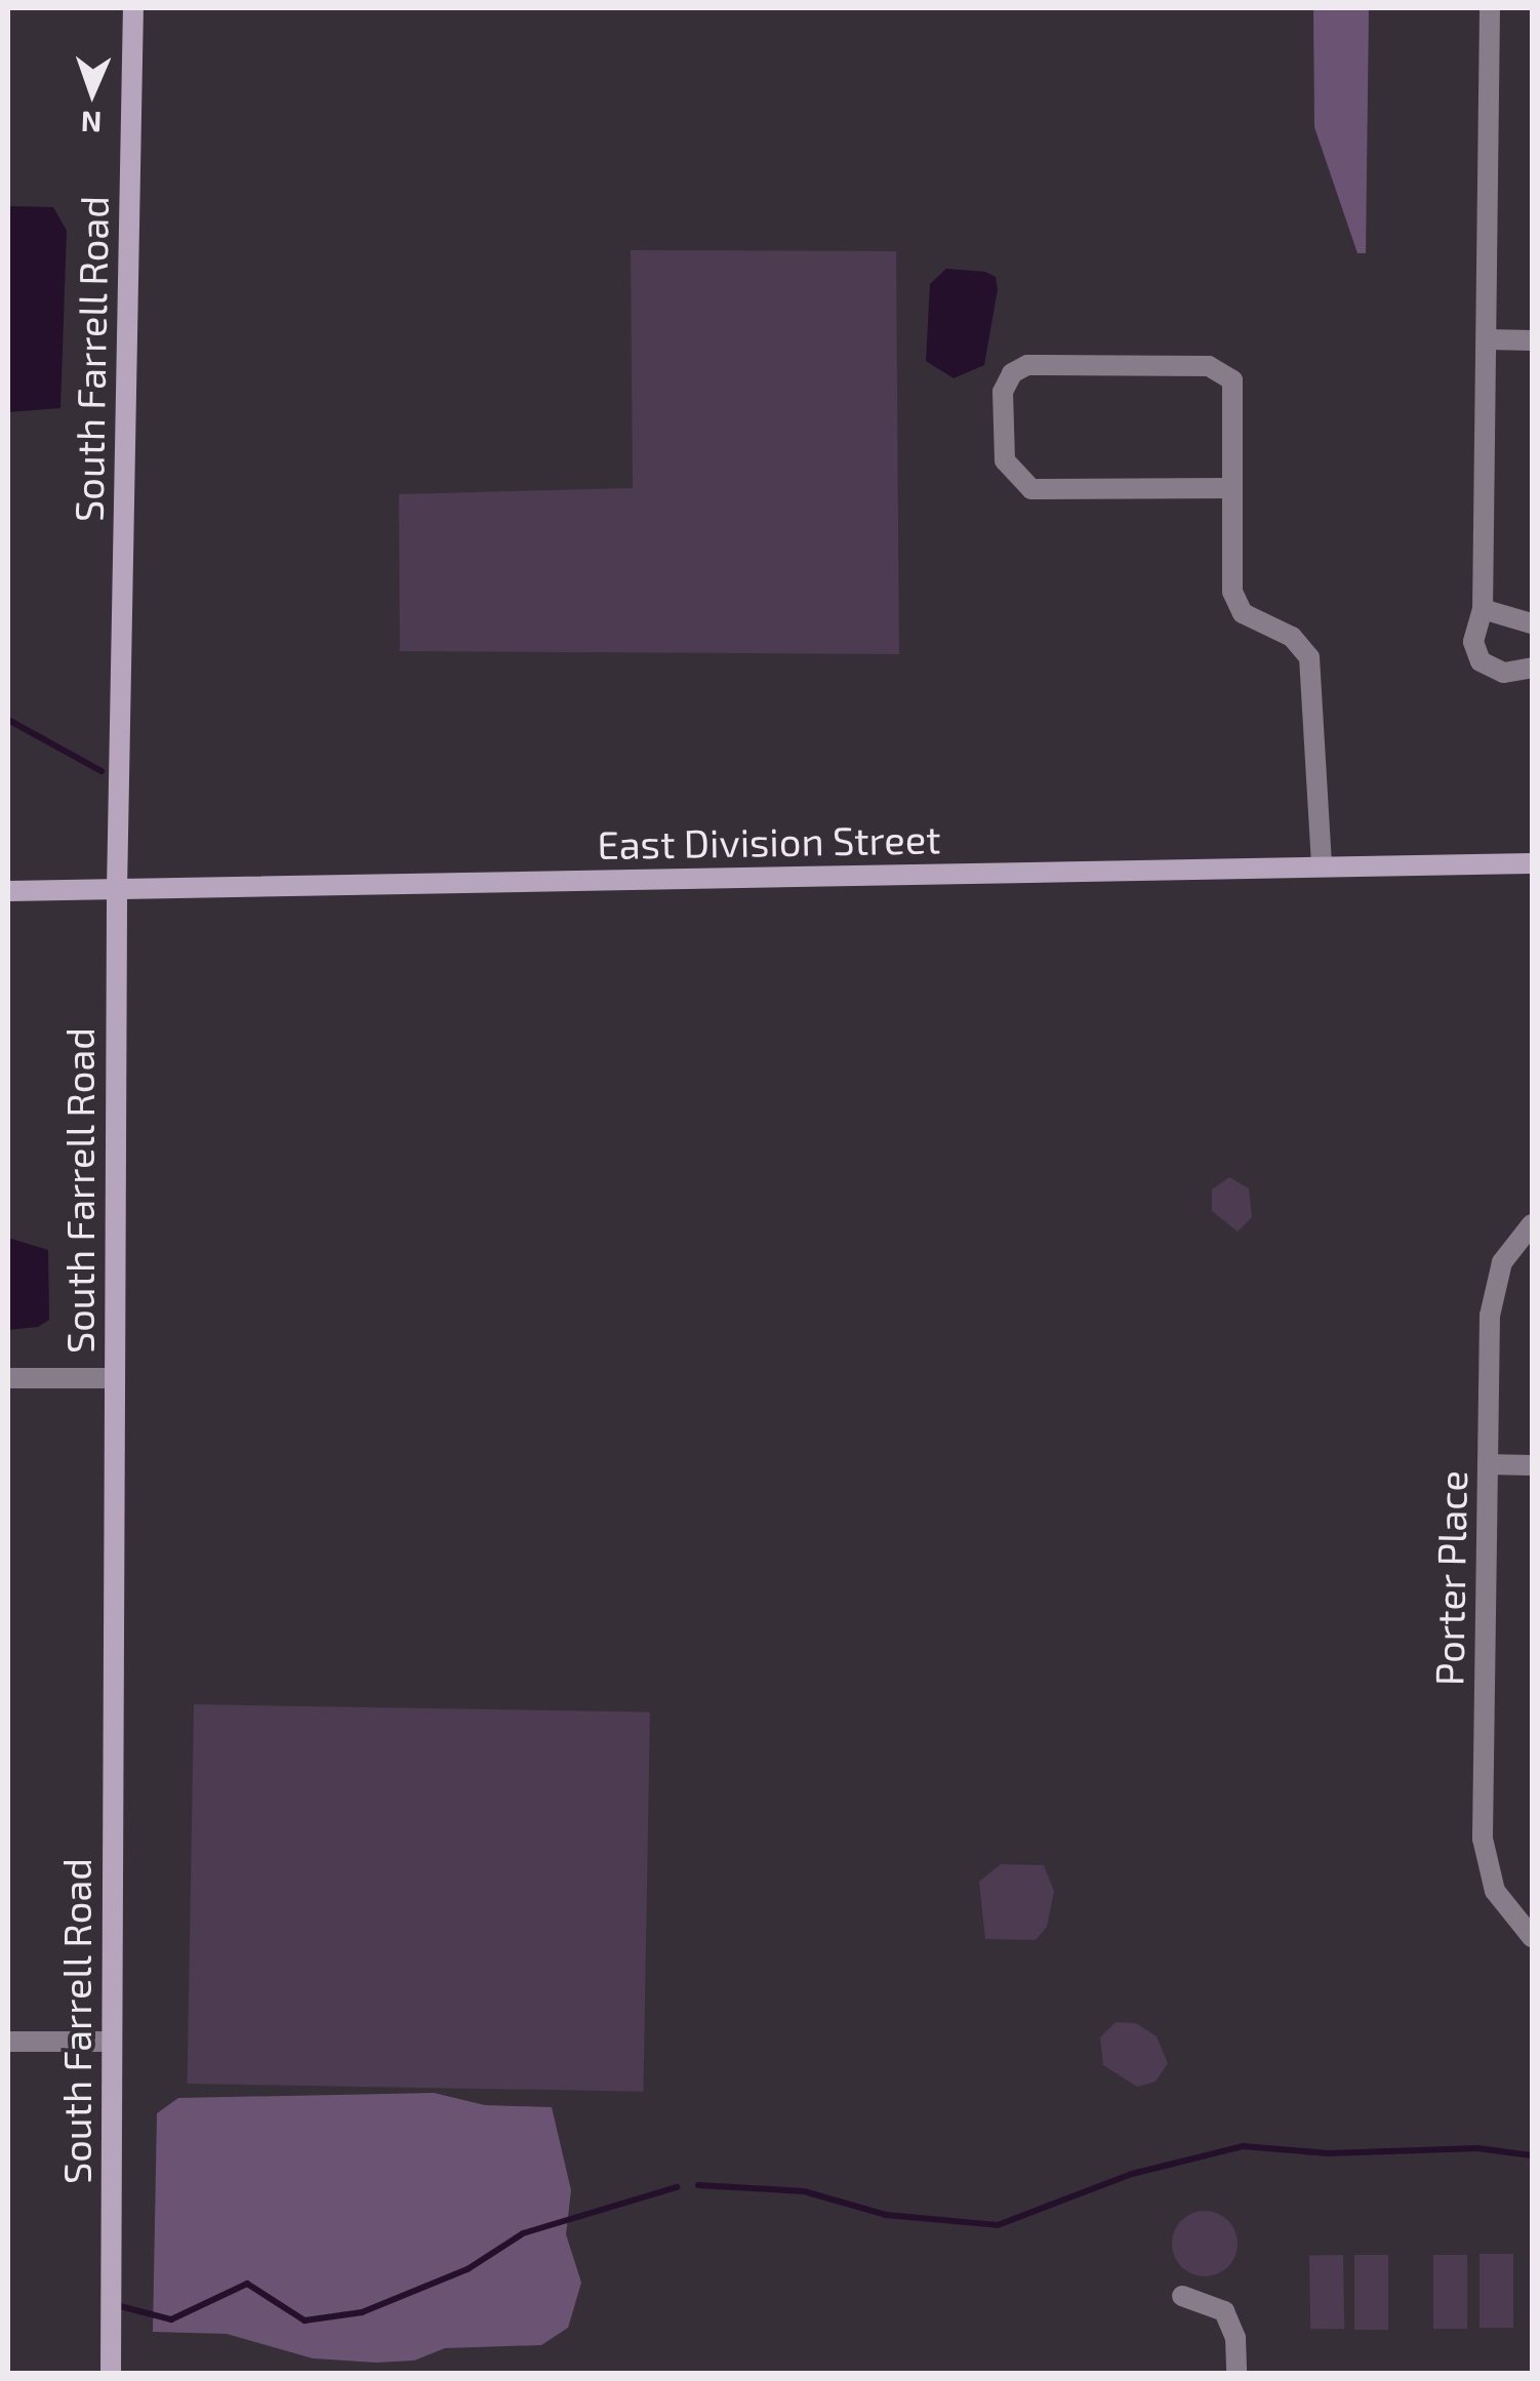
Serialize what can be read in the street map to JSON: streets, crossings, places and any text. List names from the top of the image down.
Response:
{
  "streets": {
    "street": ["South Farrell Road", "East Division Street", "Porter Place"]
  },
  "crossings": [
    ["South Farrell Road", "East Division Street"]
  ],
  "north": "bottom"
}
